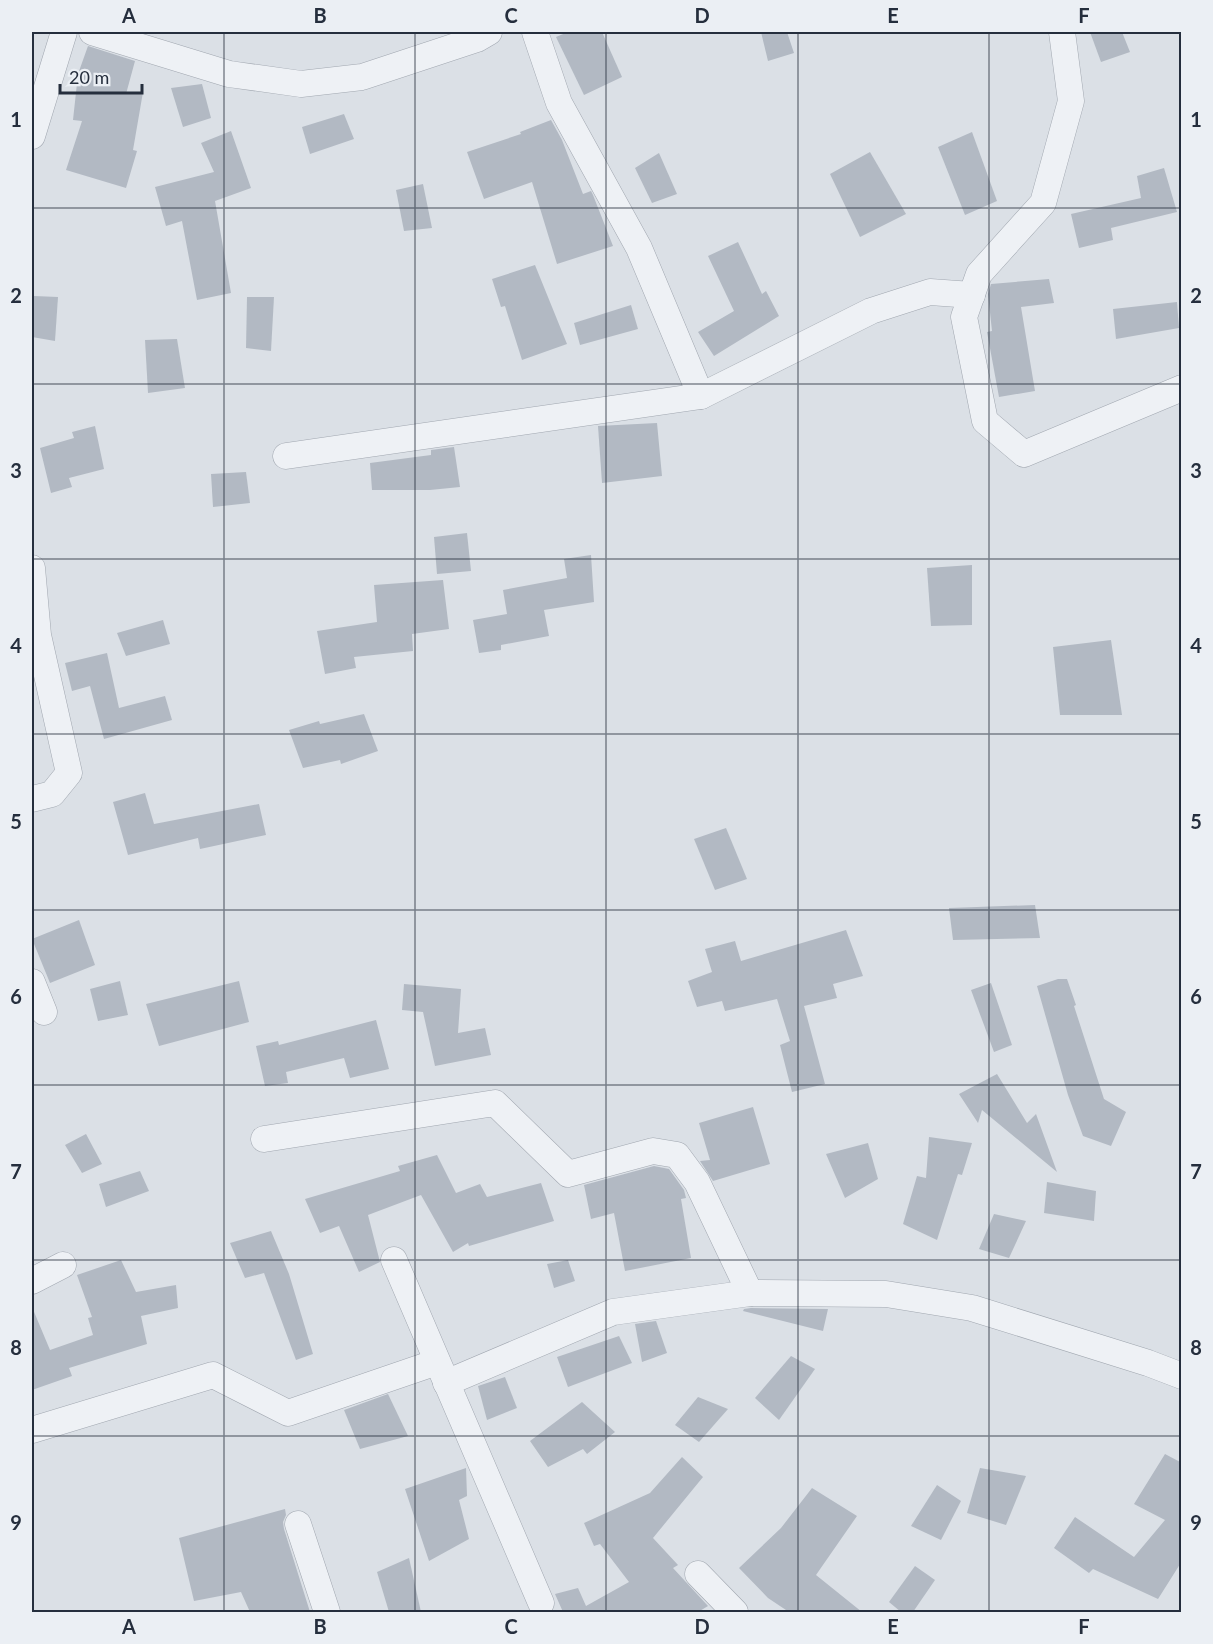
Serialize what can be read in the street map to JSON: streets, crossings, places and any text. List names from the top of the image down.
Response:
{
  "scale_bar": "20 m",
  "grid": {
    "columns": [
      "A",
      "B",
      "C",
      "D",
      "E",
      "F"
    ],
    "rows": [
      "1",
      "2",
      "3",
      "4",
      "5",
      "6",
      "7",
      "8",
      "9"
    ]
  }
}
